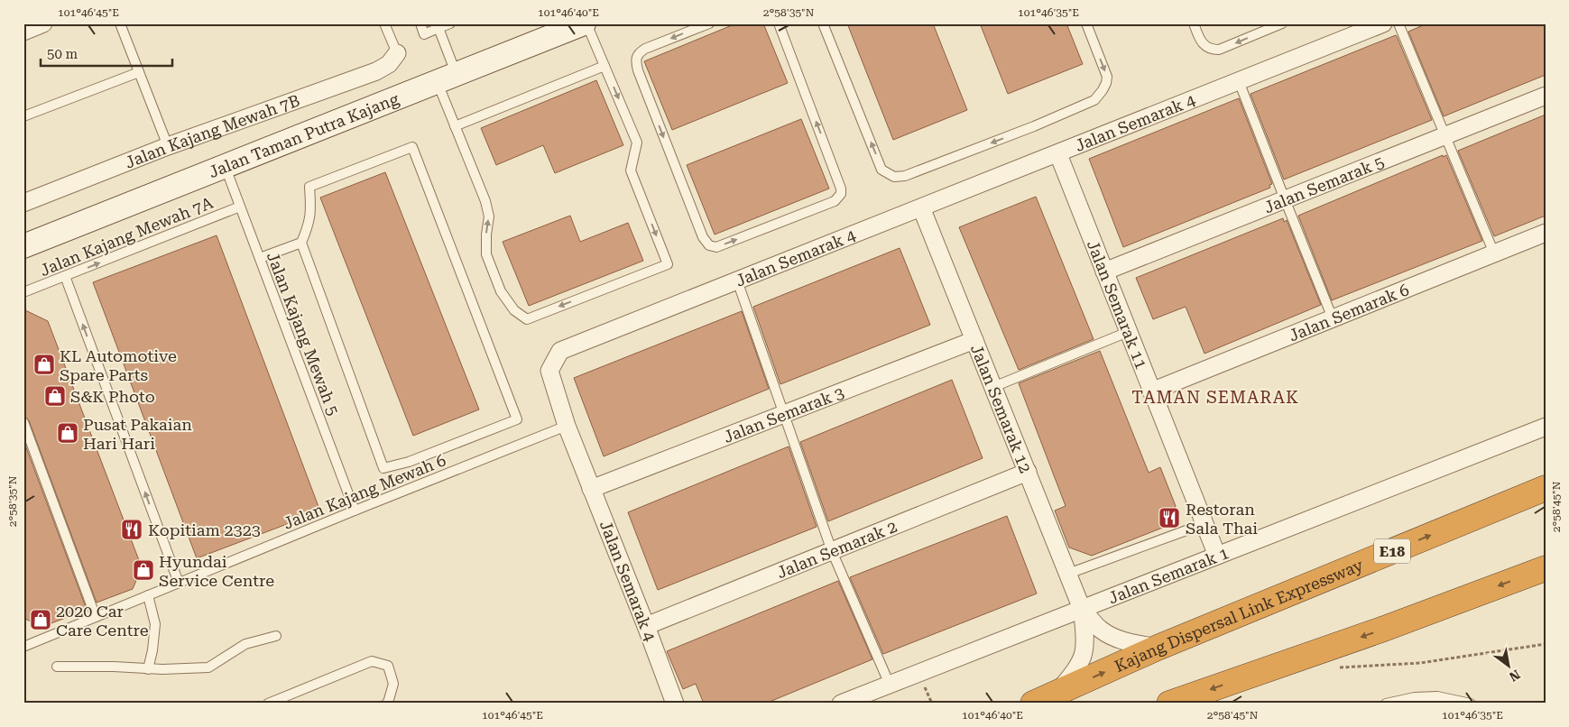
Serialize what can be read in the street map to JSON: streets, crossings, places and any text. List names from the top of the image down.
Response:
{
  "streets": {
    "highway": ["E18", "Kajang Dispersal Link Expressway"],
    "street": [
      "Jalan Semarak 4",
      "Jalan Kajang Mewah 7B",
      "Jalan Taman Putra Kajang",
      "Jalan Semarak 5",
      "Jalan Semarak 11",
      "Jalan Semarak 6",
      "Jalan Semarak 12",
      "Jalan Semarak 3",
      "Jalan Semarak 2",
      "Jalan Semarak 1"
    ],
    "lane": ["Jalan Kajang Mewah 7A", "Jalan Kajang Mewah 5", "Jalan Kajang Mewah 6"]
  },
  "crossings": [
    ["Jalan Semarak 4", "Jalan Semarak 11"],
    ["Jalan Semarak 4", "Jalan Semarak 12"],
    ["Jalan Semarak 4", "Jalan Semarak 3"],
    ["Jalan Semarak 4", "Jalan Kajang Mewah 6"],
    ["Jalan Semarak 4", "Jalan Semarak 2"],
    ["Jalan Taman Putra Kajang", "Jalan Kajang Mewah 5"],
    ["Jalan Semarak 5", "Jalan Semarak 11"],
    ["Jalan Kajang Mewah 7A", "Jalan Kajang Mewah 5"],
    ["Jalan Semarak 11", "Jalan Semarak 6"],
    ["Jalan Semarak 11", "Jalan Semarak 1"],
    ["Jalan Kajang Mewah 5", "Jalan Kajang Mewah 6"],
    ["Jalan Semarak 12", "Jalan Semarak 3"],
    ["Jalan Semarak 12", "Jalan Semarak 2"],
    ["Jalan Semarak 12", "Jalan Semarak 1"],
    ["Jalan Semarak 12", "Kajang Dispersal Link Expressway"]
  ],
  "one_way": ["Jalan Kajang Mewah 7A"],
  "districts": ["TAMAN SEMARAK"],
  "places": {
    "shop": [
      "KL Automotive Spare Parts",
      "S&K Photo",
      "Pusat Pakaian Hari Hari",
      "Hyundai Service Centre",
      "2020 Car Care Centre"
    ],
    "restaurant": ["Restoran Sala Thai", "Kopitiam 2323"]
  },
  "scale_bar": "50 m",
  "north": "bottom right",
  "coordinates": [
    "101°46'45\"E",
    "101°46'40\"E",
    "2°58'35\"N",
    "101°46'35\"E",
    "2°58'45\"N"
  ]
}
